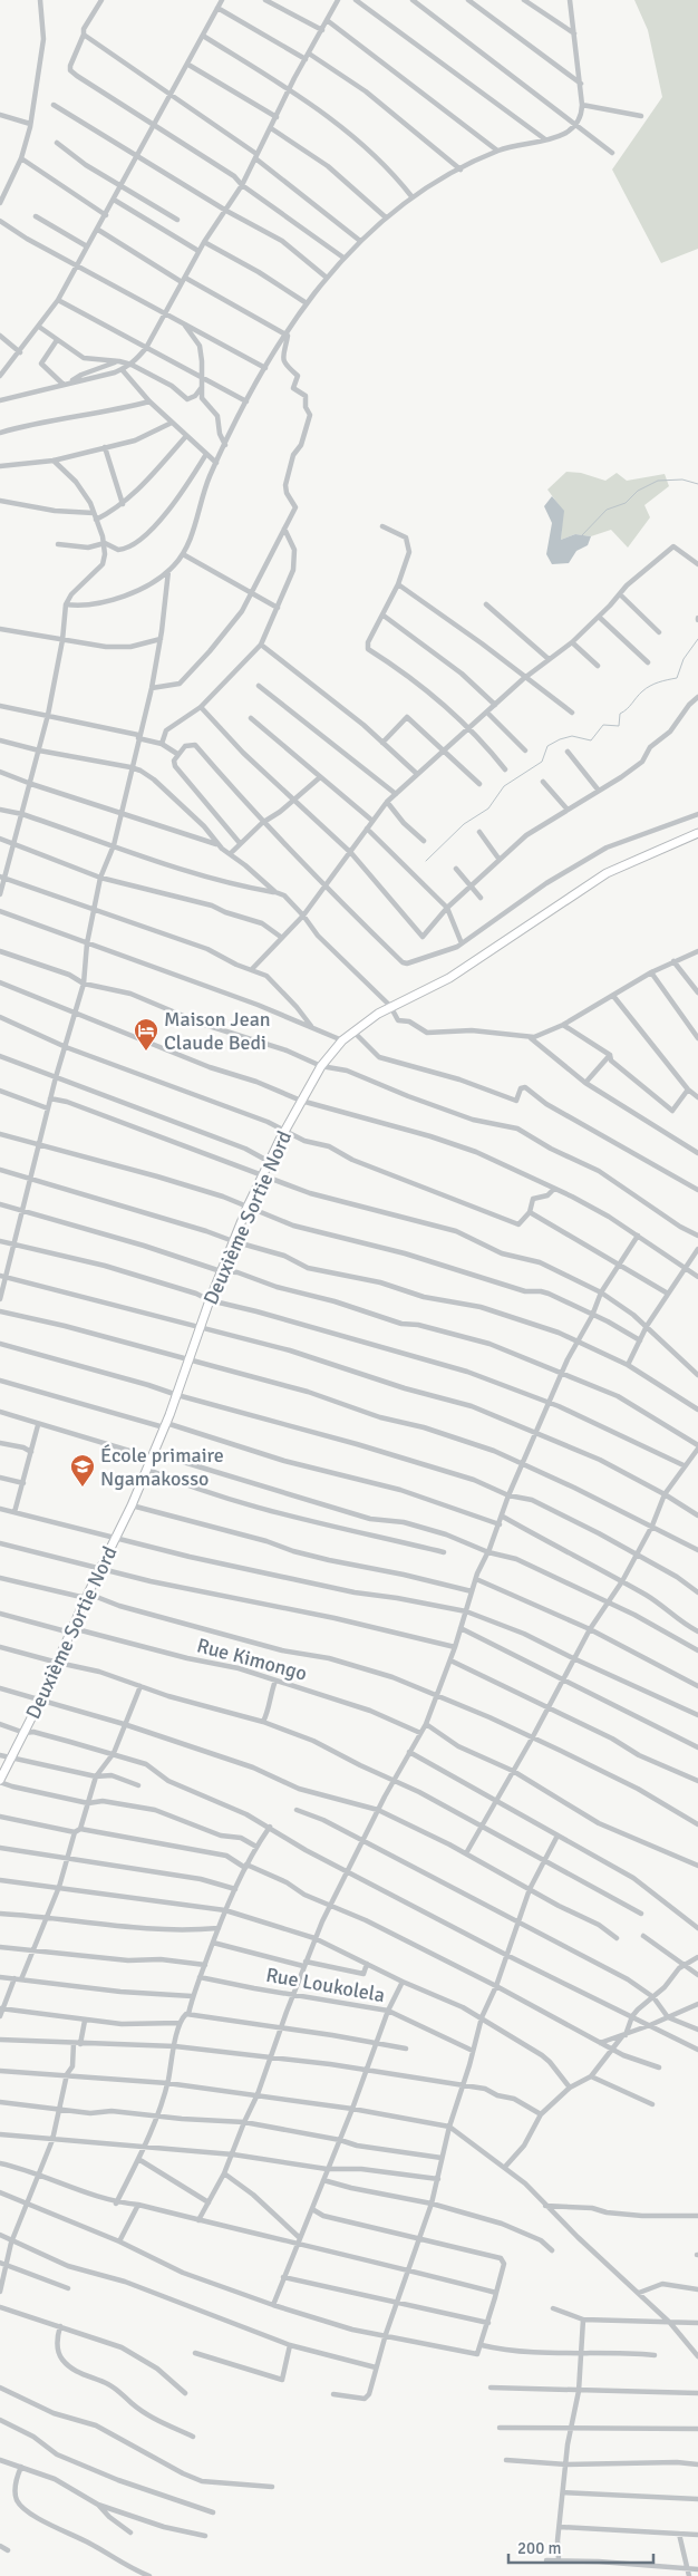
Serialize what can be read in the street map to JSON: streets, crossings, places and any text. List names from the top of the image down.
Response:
{
  "streets": {
    "main road": ["Deuxième Sortie Nord"],
    "street": ["Rue Kimongo", "Rue Loukolela"]
  },
  "crossings": [
    ["Deuxième Sortie Nord", "Rue Kimongo"]
  ],
  "places": {
    "hotel": ["Maison Jean Claude Bedi"],
    "school or university": ["École primaire Ngamakosso"]
  },
  "scale_bar": "200 m"
}
